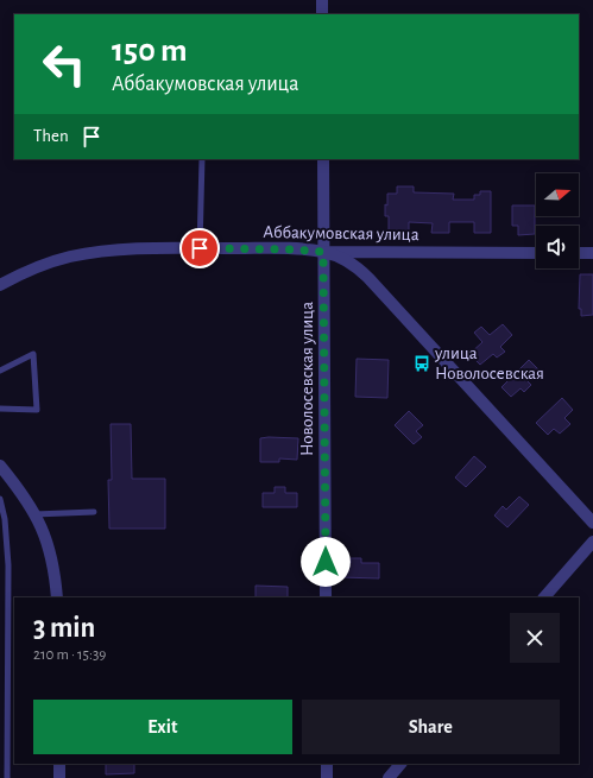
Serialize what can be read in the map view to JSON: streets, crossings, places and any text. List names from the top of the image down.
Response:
{
  "streets": {
    "street": ["Аббакумовская улица", "Новолосевская улица"]
  },
  "crossings": [
    ["Аббакумовская улица", "Новолосевская улица"]
  ],
  "places": {
    "bus stop": ["улица Новолосевская"]
  },
  "north": "right",
  "page": {
    "turn": ["150 m", "Аббакумовская улица"],
    "then": "Then",
    "heading": ["3 min", "210 m · 15:39"],
    "buttons": ["Exit", "Share"]
  }
}
